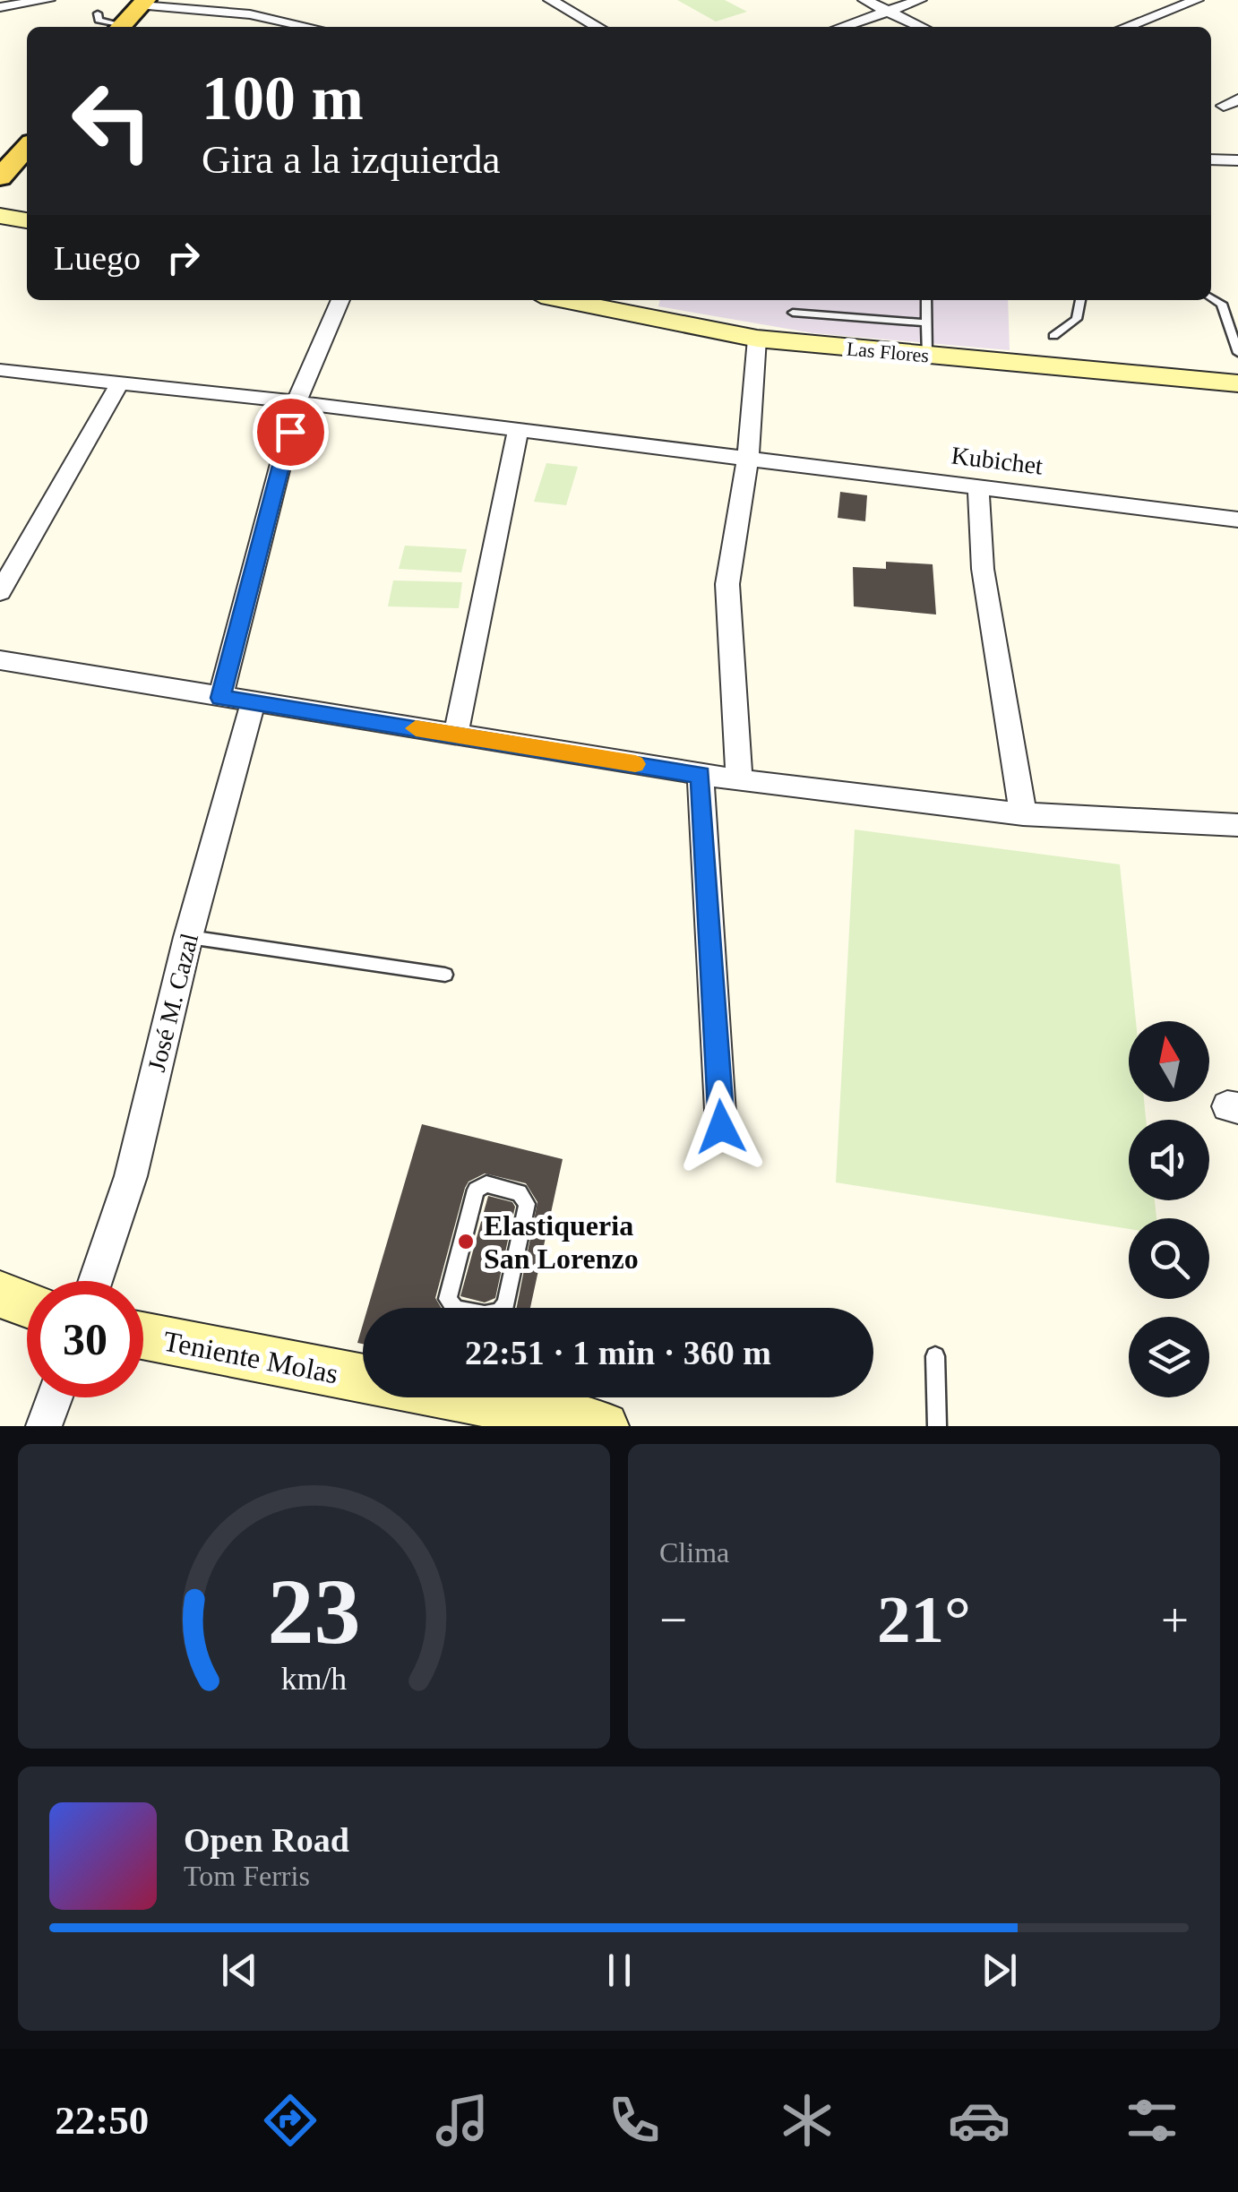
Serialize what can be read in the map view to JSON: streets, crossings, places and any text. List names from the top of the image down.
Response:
{
  "streets": {
    "street": [
      "Las Flores",
      "Kubichet",
      "José M. Cazal",
      "Teniente Molas"
    ]
  },
  "places": ["Elastiqueria San Lorenzo"],
  "north": "top",
  "page": {
    "turn": ["100 m", "Gira a la izquierda"],
    "then": "Luego",
    "limit": "30",
    "trip": "22:51 · 1 min · 360 m",
    "tile": "Clima",
    "heat": ["−", "21°", "+"],
    "song": ["Open Road", "Tom Ferris"],
    "tabs": "22:50",
    "gauge": ["23", "km/h"]
  }
}
